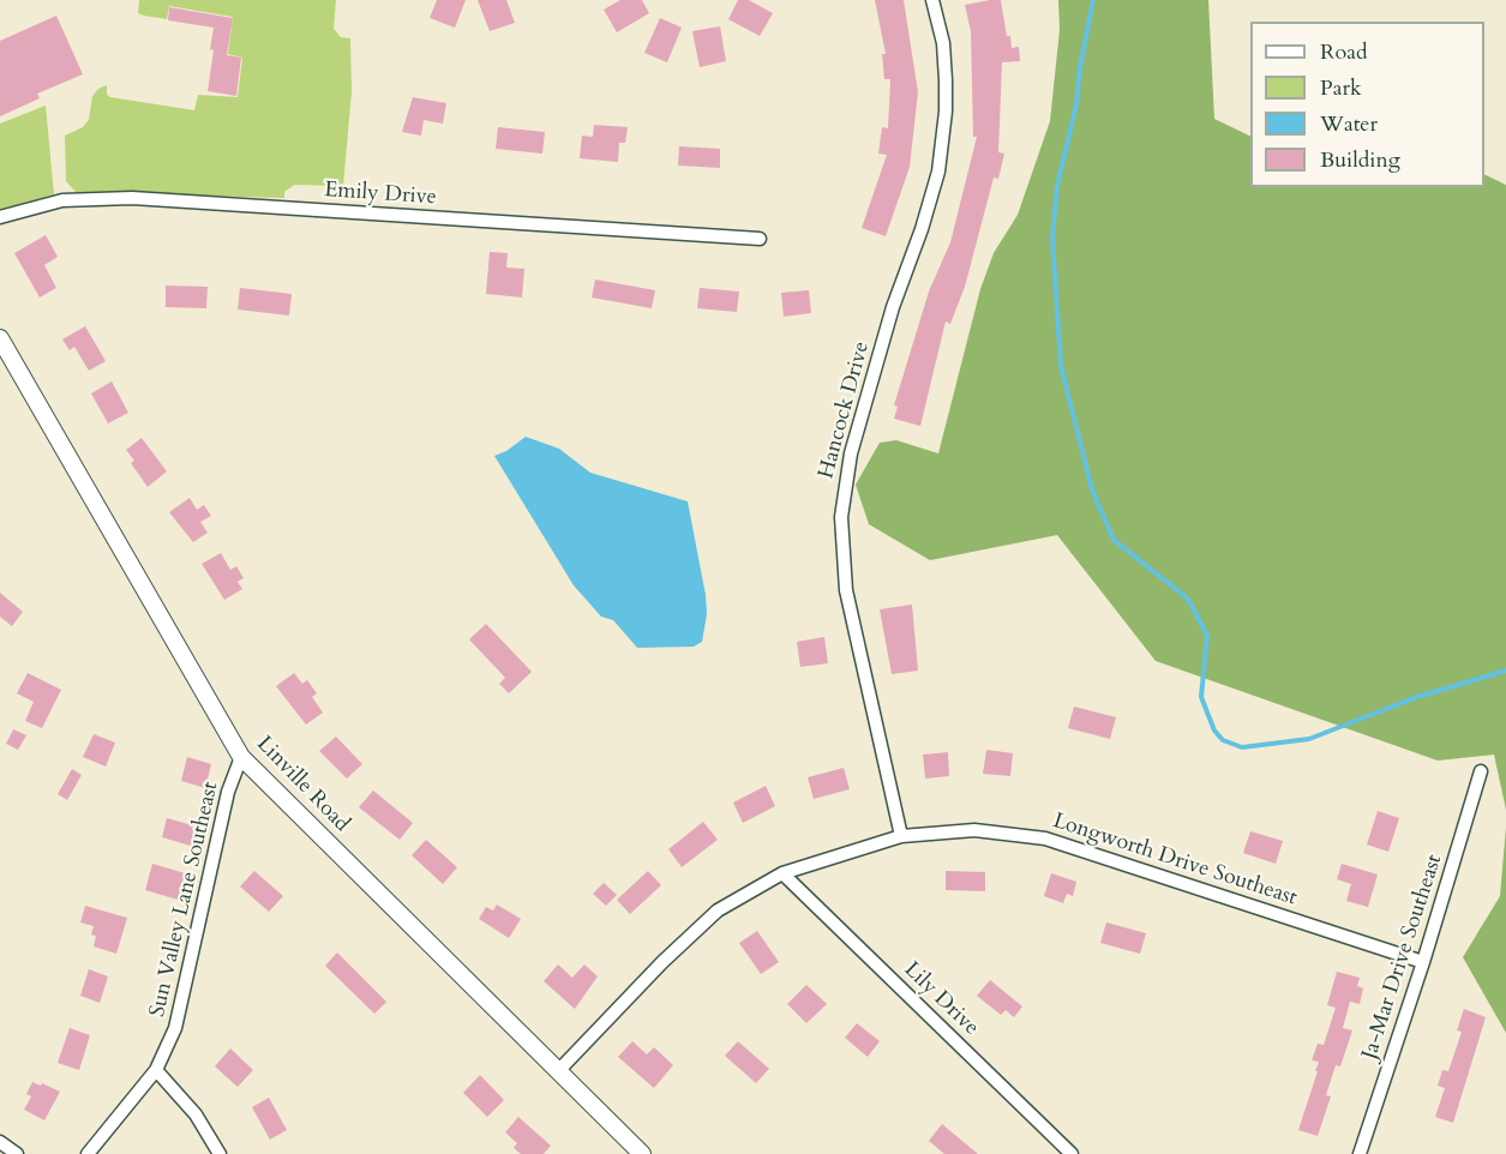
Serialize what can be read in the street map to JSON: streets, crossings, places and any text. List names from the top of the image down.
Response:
{
  "streets": {
    "main road": ["Linville Road"],
    "street": [
      "Emily Drive",
      "Hancock Drive",
      "Longworth Drive Southeast",
      "Sun Valley Lane Southeast",
      "Ja-Mar Drive Southeast",
      "Lily Drive"
    ]
  },
  "crossings": [
    ["Hancock Drive", "Longworth Drive Southeast"],
    ["Linville Road", "Longworth Drive Southeast"],
    ["Linville Road", "Sun Valley Lane Southeast"],
    ["Longworth Drive Southeast", "Ja-Mar Drive Southeast"],
    ["Longworth Drive Southeast", "Lily Drive"]
  ],
  "legend": [
    "Road",
    "Park",
    "Water",
    "Building"
  ]
}
